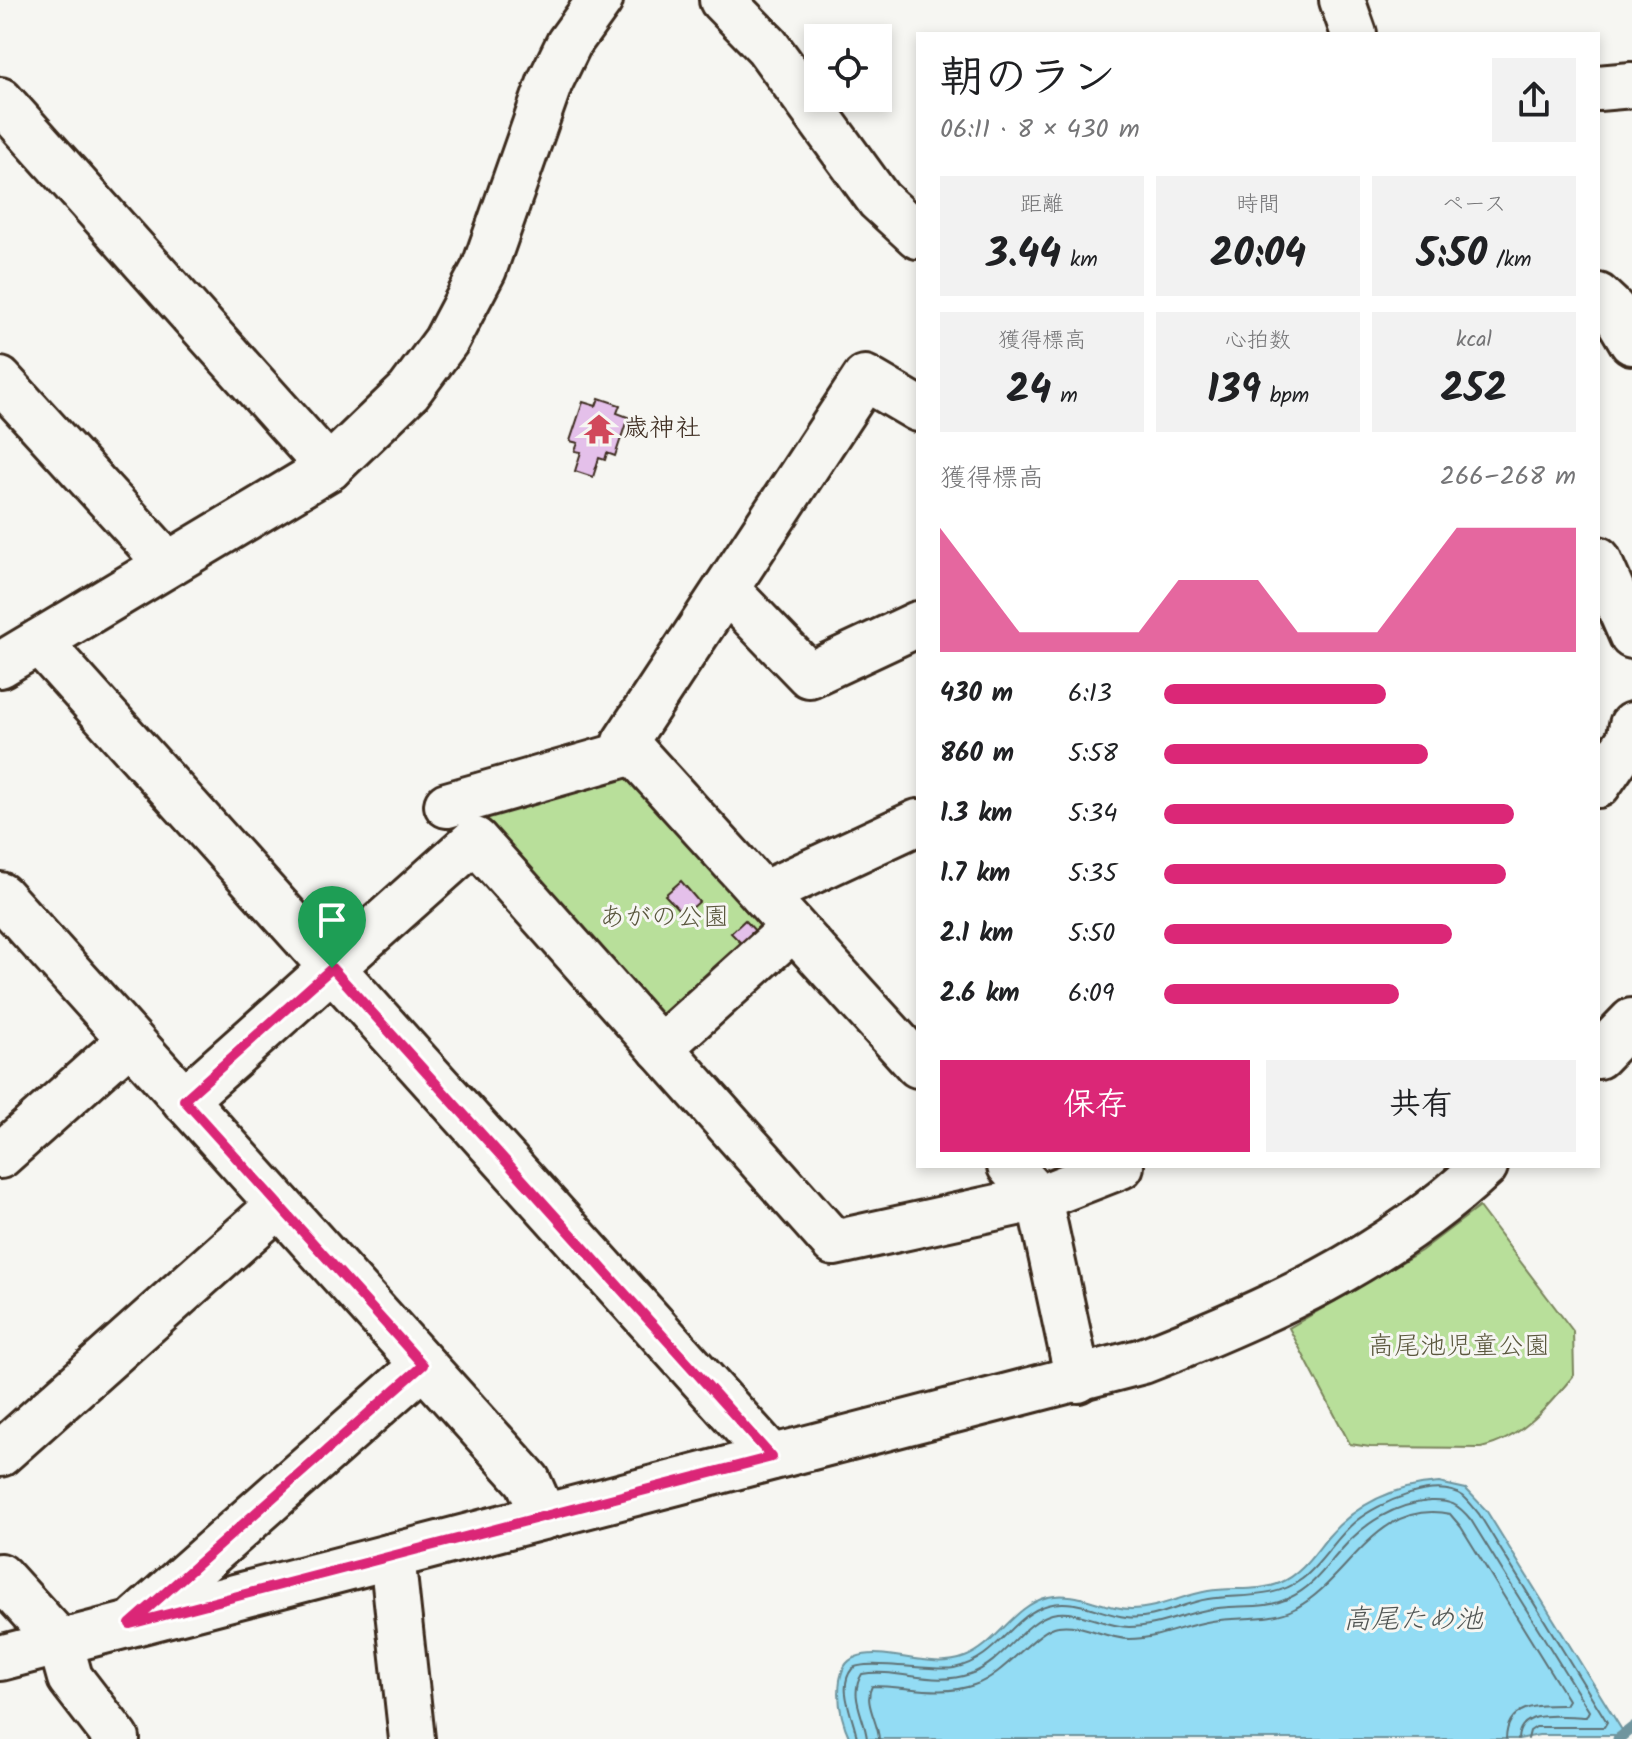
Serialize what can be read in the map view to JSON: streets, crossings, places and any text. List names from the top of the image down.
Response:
{
  "water": ["高尾ため池"],
  "parks": ["あがの公園", "高尾池児童公園"],
  "places": {
    "temple": ["歳神社"]
  },
  "page": {
    "heading": ["朝のラン", "06:11 · 8 × 430 m"],
    "stats": [
      ["距離", "3.44 km"],
      ["時間", "20:04"],
      ["ペース", "5:50 /km"],
      ["獲得標高", "24 m"],
      ["心拍数", "139 bpm"],
      ["kcal", "252"]
    ],
    "chart": ["獲得標高", "266–268 m"],
    "list": [
      {
        "name": "430 m",
        "note": "6:13"
      },
      {
        "name": "860 m",
        "note": "5:58"
      },
      {
        "name": "1.3 km",
        "note": "5:34"
      },
      {
        "name": "1.7 km",
        "note": "5:35"
      },
      {
        "name": "2.1 km",
        "note": "5:50"
      },
      {
        "name": "2.6 km",
        "note": "6:09"
      }
    ],
    "buttons": ["保存", "共有"]
  }
}
